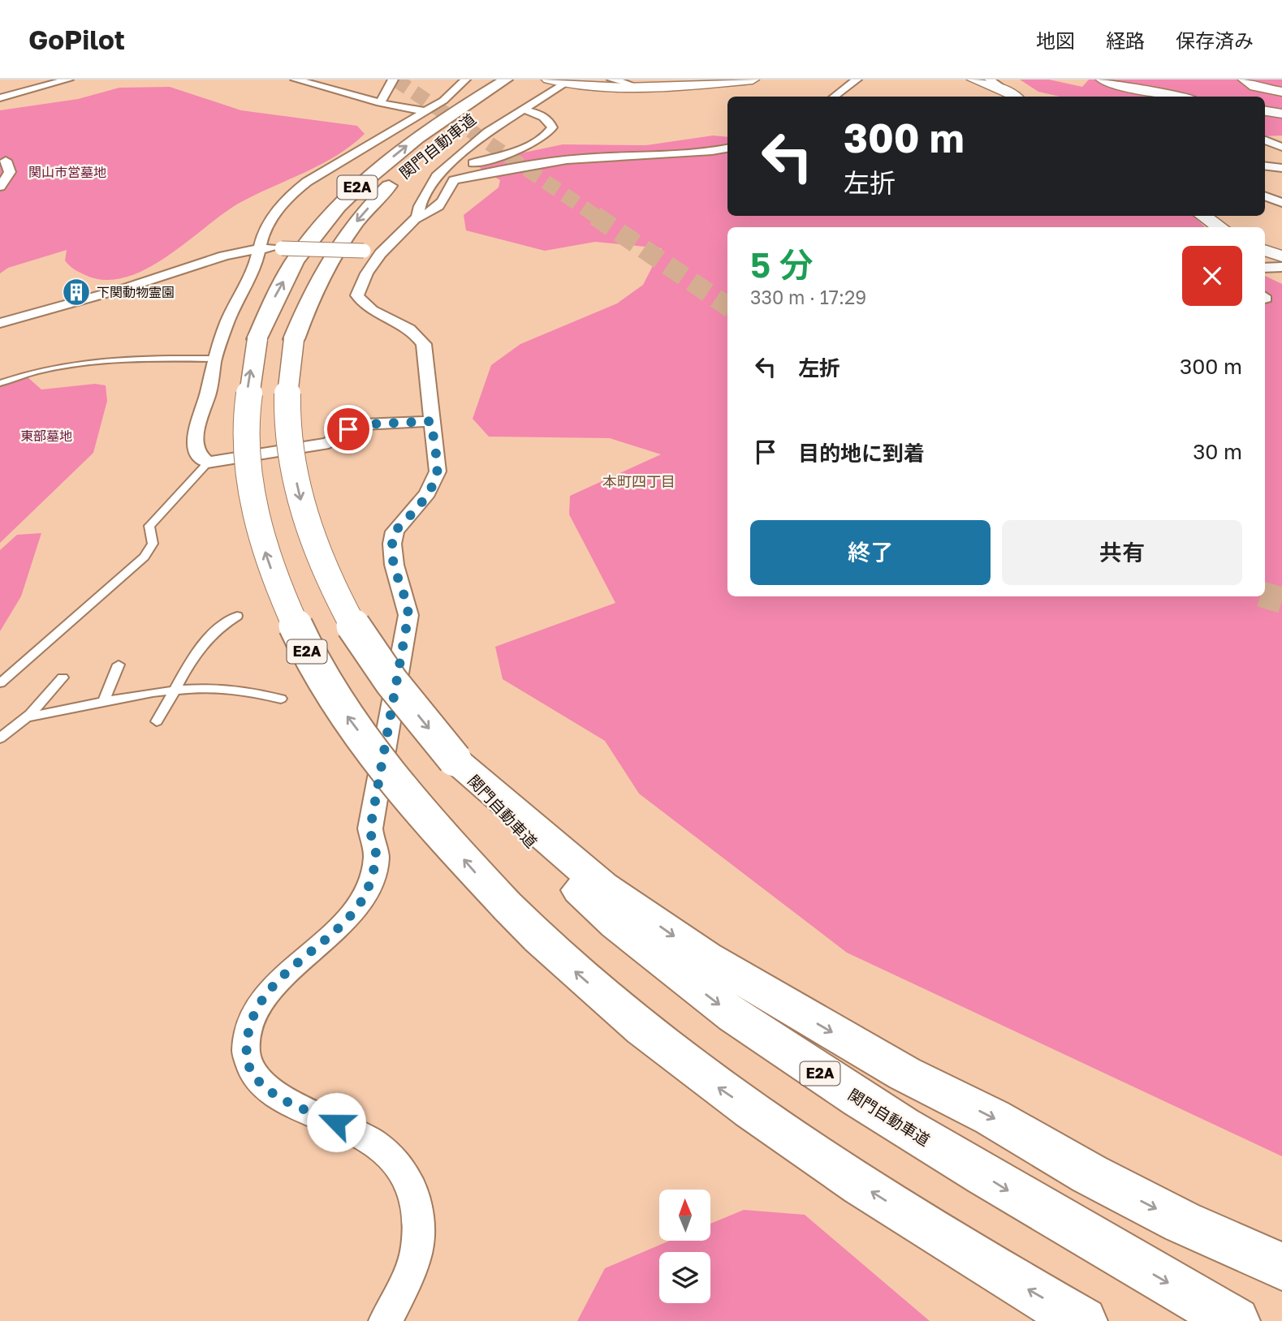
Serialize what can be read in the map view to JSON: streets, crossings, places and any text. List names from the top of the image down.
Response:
{
  "streets": {
    "highway": ["関門自動車道", "E2A"]
  },
  "districts": ["本町四丁目"],
  "parks": ["関山市営墓地", "東部墓地"],
  "places": {
    "building": ["下関動物霊園"]
  },
  "north": "top",
  "page": {
    "header": "GoPilot",
    "nav": ["地図", "経路", "保存済み"],
    "turn": ["300 m", "左折"],
    "heading": ["5 分", "330 m · 17:29"],
    "list": [
      {
        "name": "左折",
        "value": "300 m"
      },
      {
        "name": "目的地に到着",
        "value": "30 m"
      }
    ],
    "buttons": ["終了", "共有"]
  }
}
